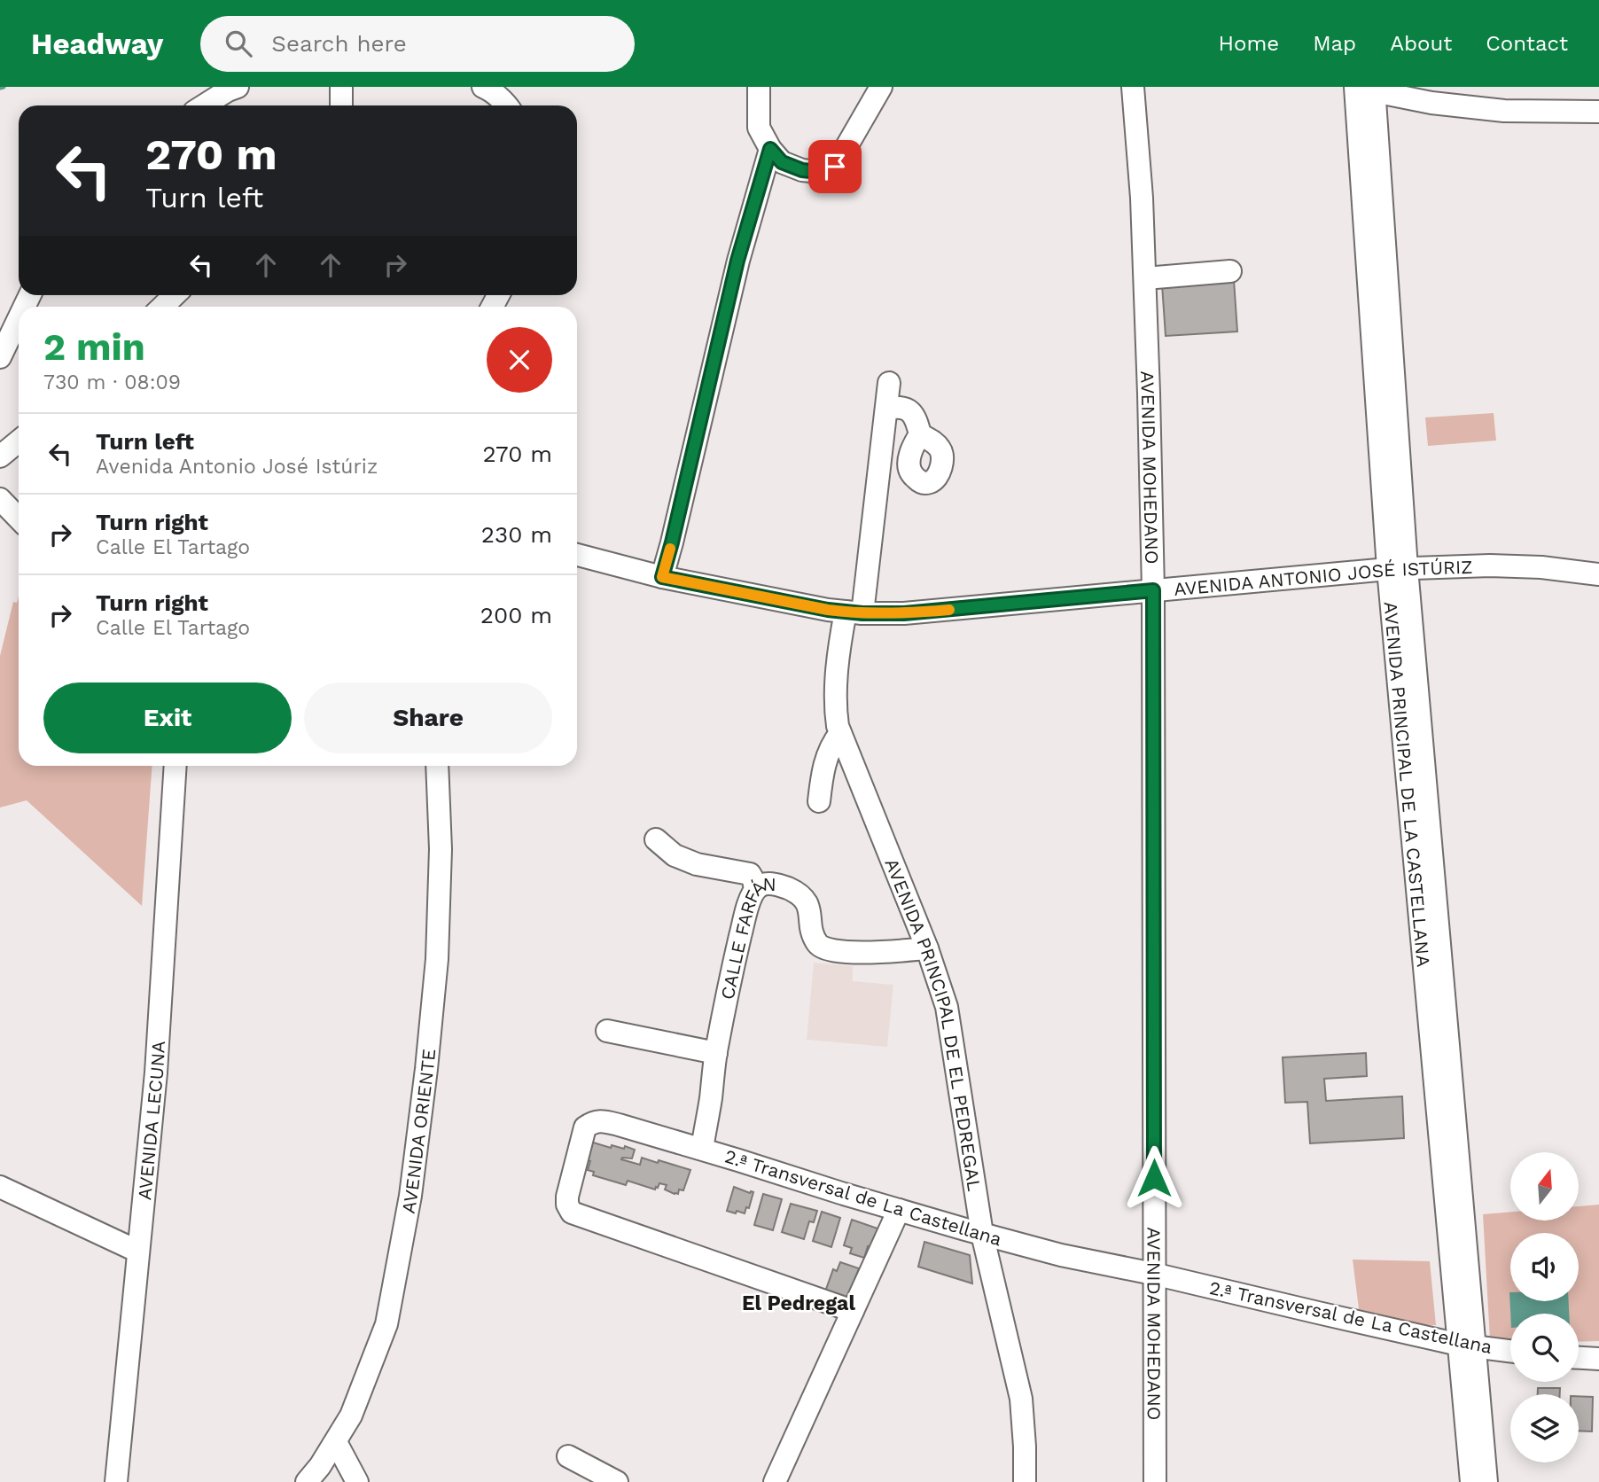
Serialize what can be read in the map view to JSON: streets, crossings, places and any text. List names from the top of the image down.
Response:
{
  "streets": {
    "street": [
      "AVENIDA MOHEDANO",
      "AVENIDA ANTONIO JOSÉ ISTÚRIZ",
      "AVENIDA PRINCIPAL DE LA CASTELLANA",
      "CALLE FARFÁN",
      "AVENIDA PRINCIPAL DE EL PEDREGAL",
      "AVENIDA LECUNA",
      "AVENIDA ORIENTE",
      "2.ª Transversal de La Castellana"
    ]
  },
  "crossings": [
    ["AVENIDA MOHEDANO", "AVENIDA ANTONIO JOSÉ ISTÚRIZ"],
    ["AVENIDA MOHEDANO", "2.ª Transversal de La Castellana"],
    ["AVENIDA ANTONIO JOSÉ ISTÚRIZ", "AVENIDA PRINCIPAL DE LA CASTELLANA"],
    ["AVENIDA ANTONIO JOSÉ ISTÚRIZ", "AVENIDA PRINCIPAL DE EL PEDREGAL"],
    ["AVENIDA PRINCIPAL DE LA CASTELLANA", "2.ª Transversal de La Castellana"],
    ["CALLE FARFÁN", "AVENIDA PRINCIPAL DE EL PEDREGAL"],
    ["CALLE FARFÁN", "2.ª Transversal de La Castellana"],
    ["AVENIDA PRINCIPAL DE EL PEDREGAL", "2.ª Transversal de La Castellana"]
  ],
  "districts": ["El Pedregal"],
  "north": "top",
  "page": {
    "header": "Headway",
    "search": "Search here",
    "nav": [
      "Home",
      "Map",
      "About",
      "Contact"
    ],
    "turn": ["270 m", "Turn left"],
    "heading": ["2 min", "730 m · 08:09"],
    "list": [
      {
        "name": "Turn left",
        "note": "Avenida Antonio José Istúriz",
        "value": "270 m"
      },
      {
        "name": "Turn right",
        "note": "Calle El Tartago",
        "value": "230 m"
      },
      {
        "name": "Turn right",
        "note": "Calle El Tartago",
        "value": "200 m"
      }
    ],
    "buttons": ["Exit", "Share"]
  }
}
